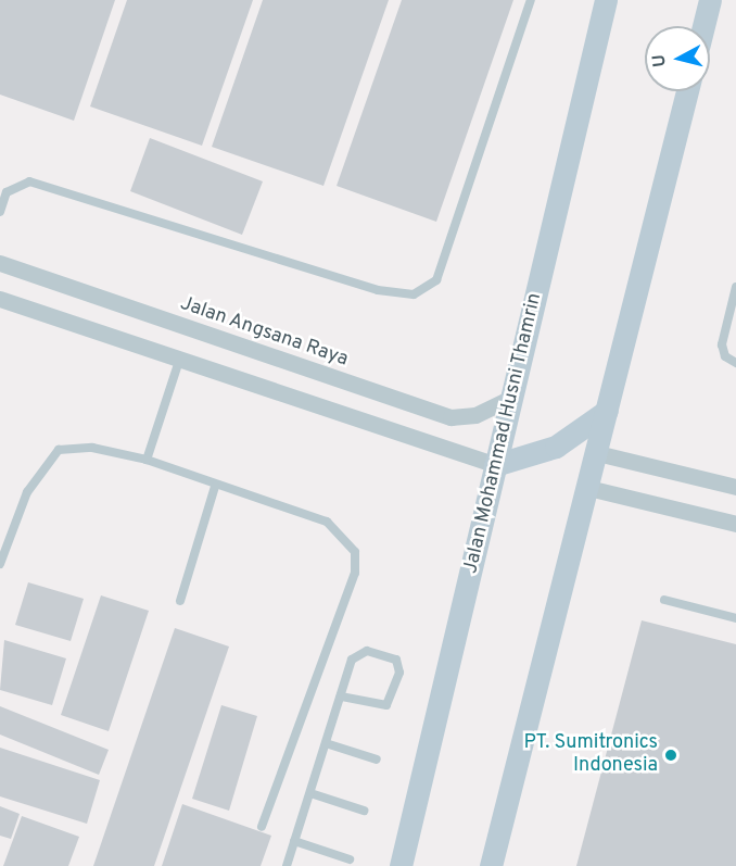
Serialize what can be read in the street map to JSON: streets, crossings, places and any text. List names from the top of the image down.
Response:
{
  "streets": {
    "street": ["Jalan Angsana Raya", "Jalan Mohammad Husni Thamrin"]
  },
  "crossings": [
    ["Jalan Angsana Raya", "Jalan Mohammad Husni Thamrin"]
  ],
  "places": ["PT. Sumitronics Indonesia"],
  "north": "left"
}
